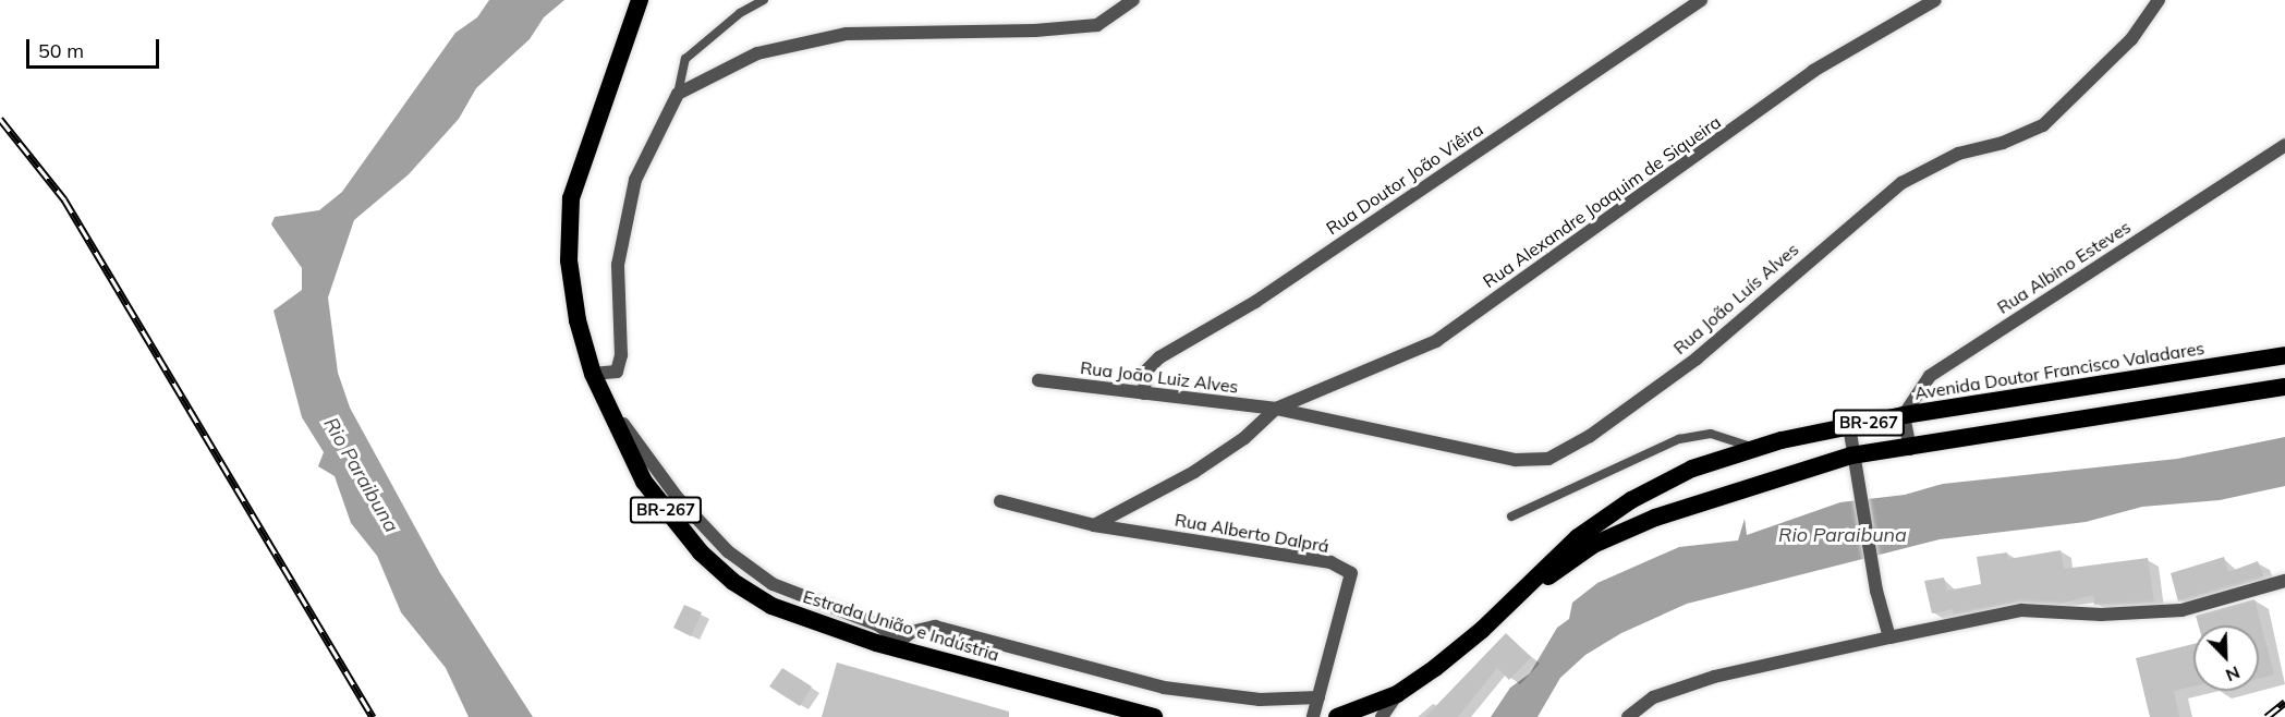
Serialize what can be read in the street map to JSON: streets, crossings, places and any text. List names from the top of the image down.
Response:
{
  "streets": {
    "highway": ["Avenida Doutor Francisco Valadares", "BR-267", "Estrada União e Indústria"],
    "street": [
      "Rua Doutor João Viêira",
      "Rua Alexandre Joaquim de Siqueira",
      "Rua Albino Esteves",
      "Rua João Luís Alves",
      "Rua Joāo Luiz Alves",
      "Rua Alberto Dalprá"
    ]
  },
  "crossings": [
    ["Rua Doutor João Viêira", "Rua Joāo Luiz Alves"],
    ["Rua Alexandre Joaquim de Siqueira", "Rua João Luís Alves"],
    ["Rua Alexandre Joaquim de Siqueira", "Rua Joāo Luiz Alves"],
    ["Rua Albino Esteves", "Avenida Doutor Francisco Valadares"],
    ["Rua João Luís Alves", "Rua Joāo Luiz Alves"],
    ["Avenida Doutor Francisco Valadares", "BR-267"]
  ],
  "water": ["Rio Paraibuna"],
  "scale_bar": "50 m",
  "north": "bottom right"
}
